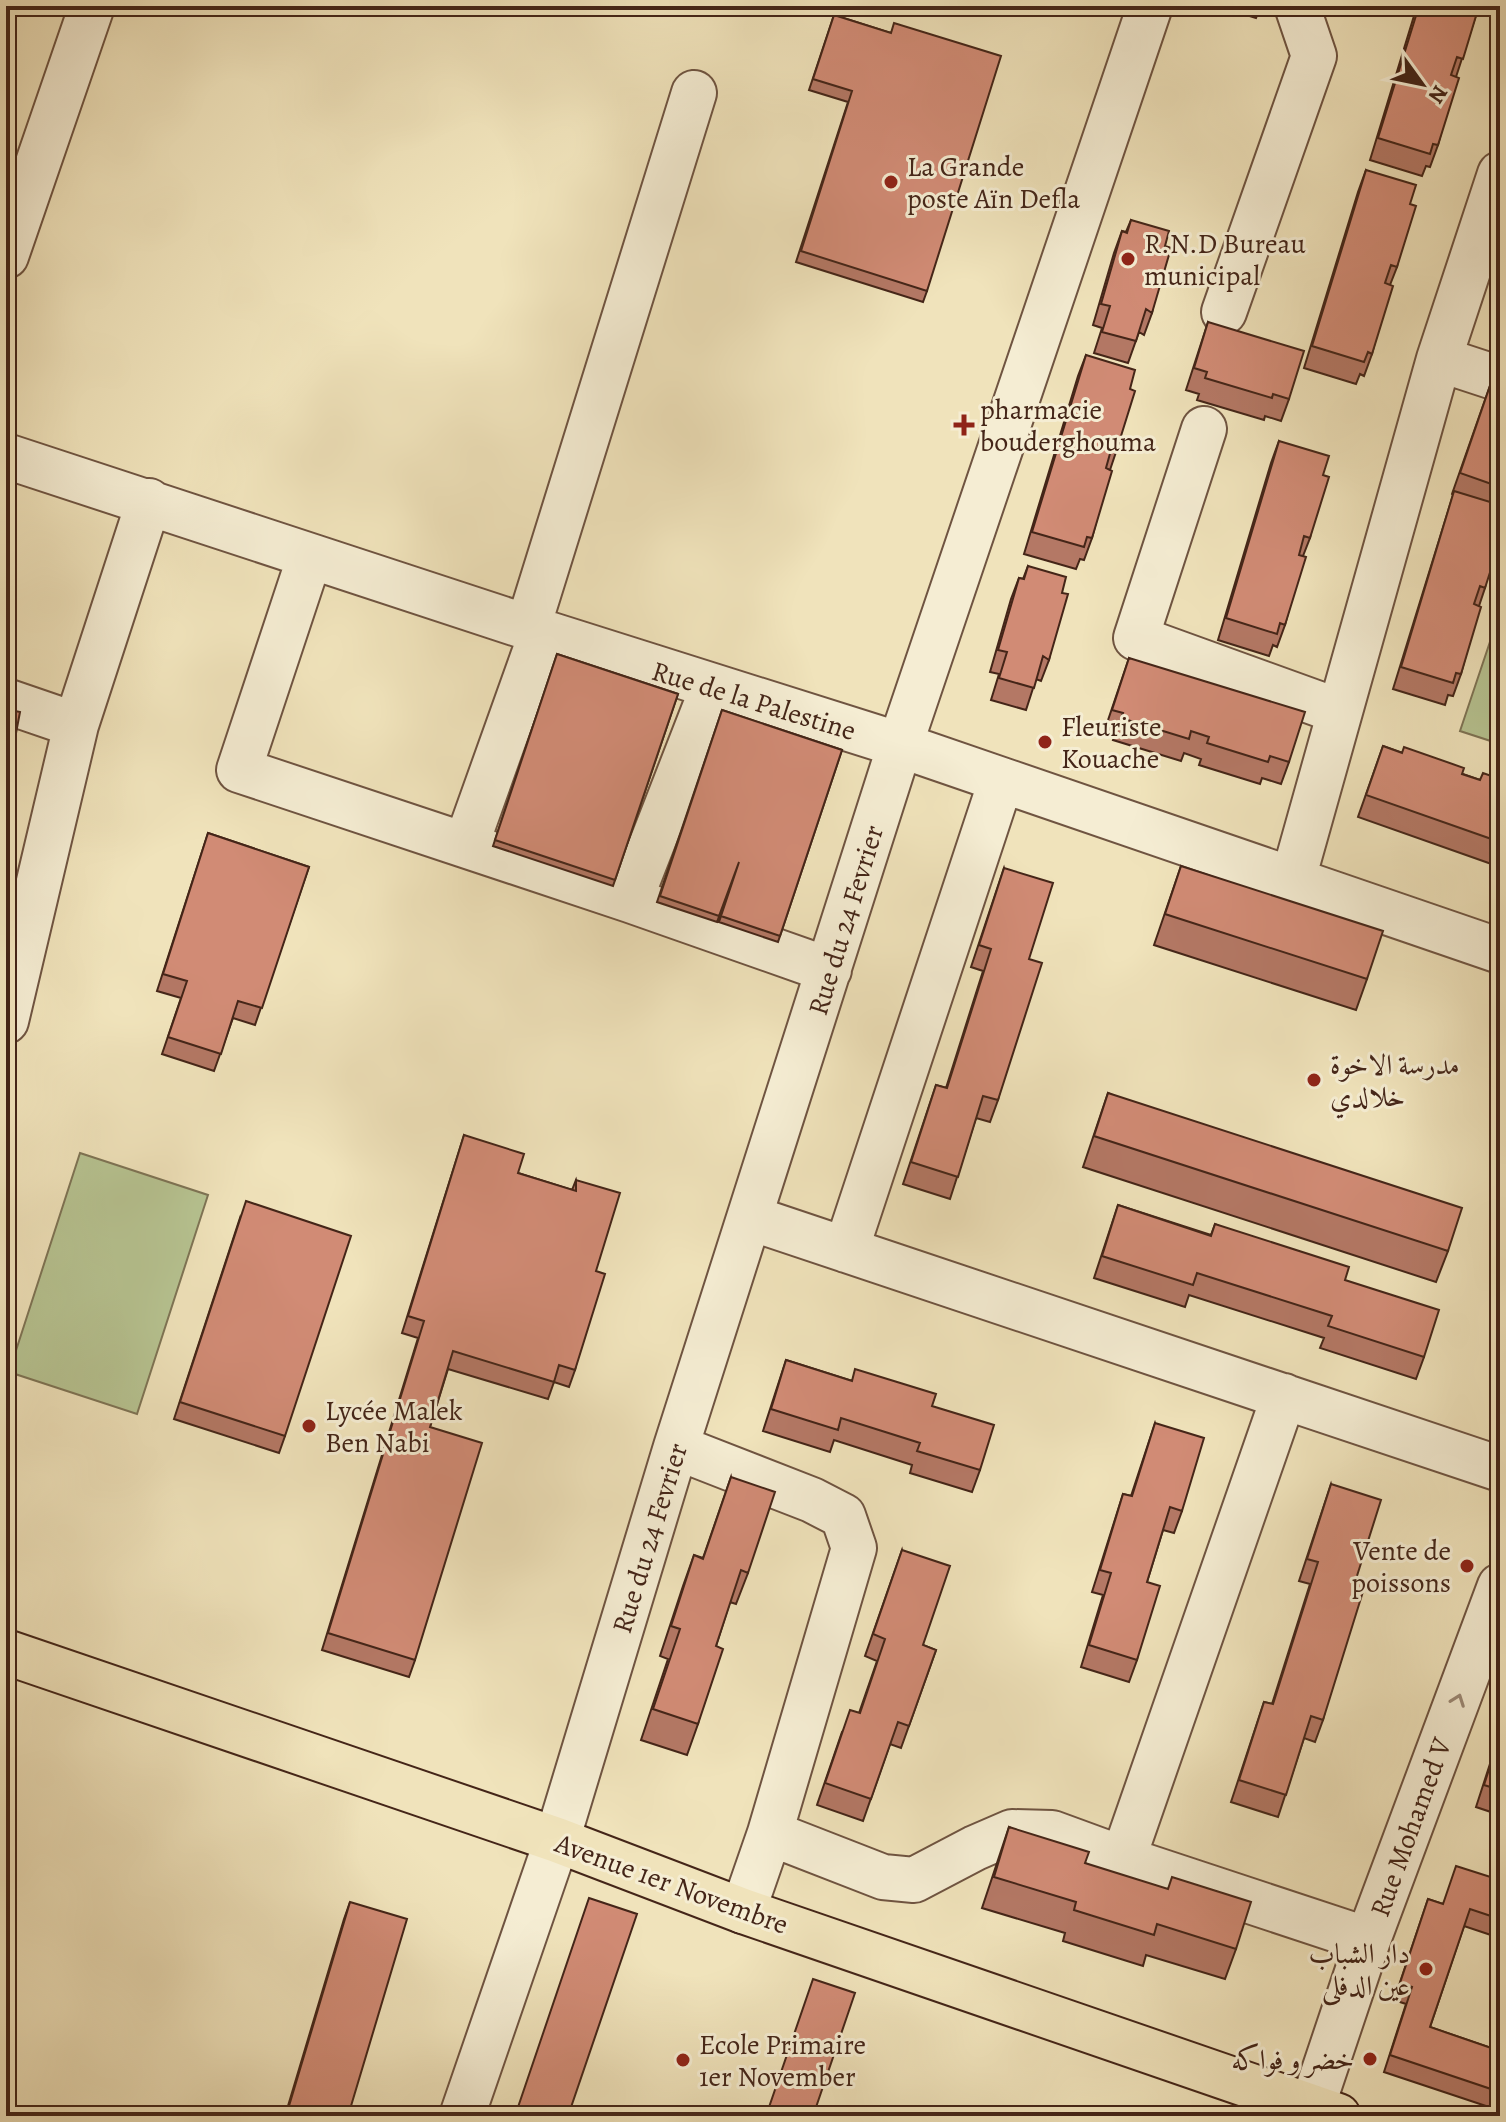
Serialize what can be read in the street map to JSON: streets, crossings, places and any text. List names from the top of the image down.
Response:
{
  "streets": {
    "main road": ["Avenue 1er Novembre"],
    "street": ["Rue de la Palestine", "Rue du 24 Fevrier", "Rue Mohamed V"]
  },
  "crossings": [
    ["Rue de la Palestine", "Rue du 24 Fevrier"],
    ["Rue du 24 Fevrier", "Avenue 1er Novembre"],
    ["Rue Mohamed V", "Avenue 1er Novembre"]
  ],
  "places": {
    "other": [
      "La Grande poste Aïn Defla",
      "R.N.D Bureau municipal",
      "Fleuriste Kouache",
      "مدرسة الاخوة خلالدي",
      "Lycée Malek Ben Nabi",
      "Vente de poissons",
      "دار الشباب عين الدفلى",
      "خضر و فواكه",
      "Ecole Primaire 1er November"
    ],
    "health": ["pharmacie bouderghouma"]
  },
  "north": "bottom right"
}
